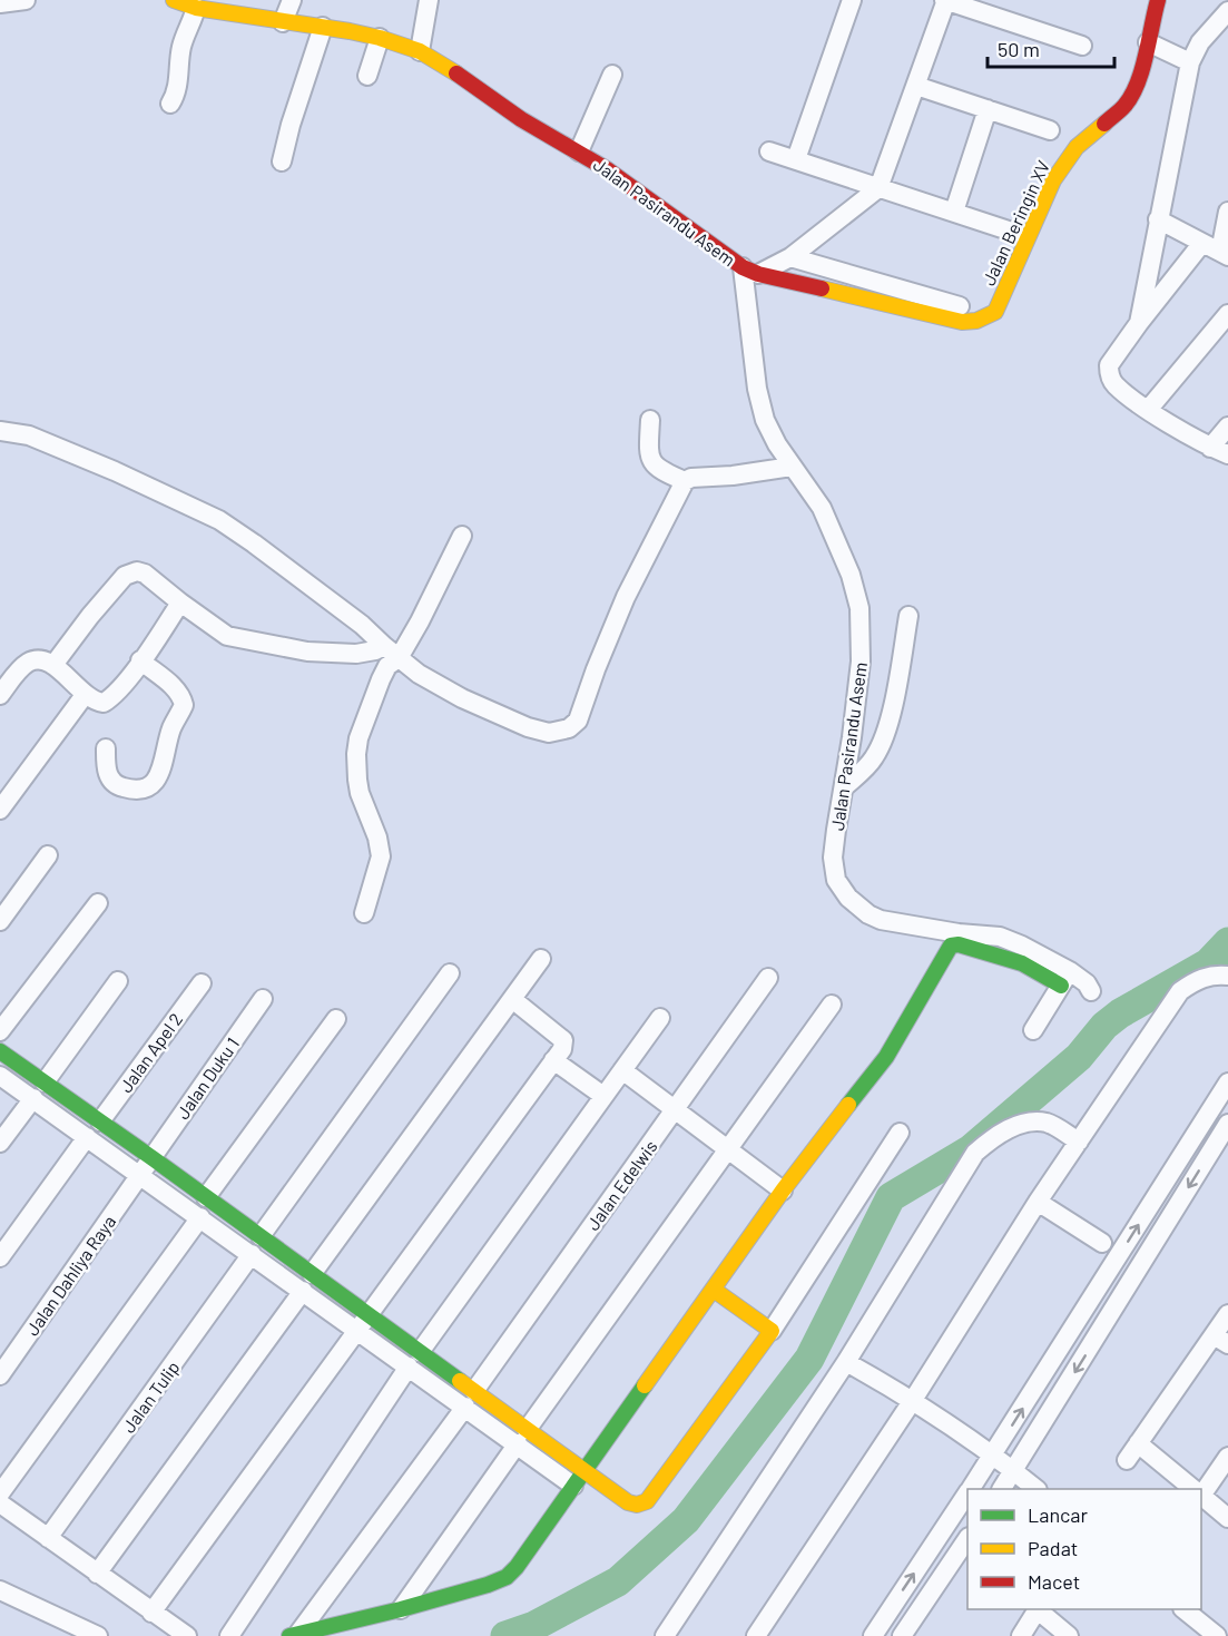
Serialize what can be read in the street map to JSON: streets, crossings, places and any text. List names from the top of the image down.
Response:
{
  "streets": {
    "street": [
      "Jalan Pasirandu Asem",
      "Jalan Beringin XV",
      "Jalan Apel 2",
      "Jalan Duku 1",
      "Jalan Edelwis",
      "Jalan Dahliya Raya",
      "Jalan Tulip"
    ]
  },
  "crossings": [
    ["Jalan Pasirandu Asem", "Jalan Beringin XV"],
    ["Jalan Duku 1", "Jalan Dahliya Raya"]
  ],
  "legend": ["Lancar", "Padat", "Macet"],
  "scale_bar": "50 m"
}
